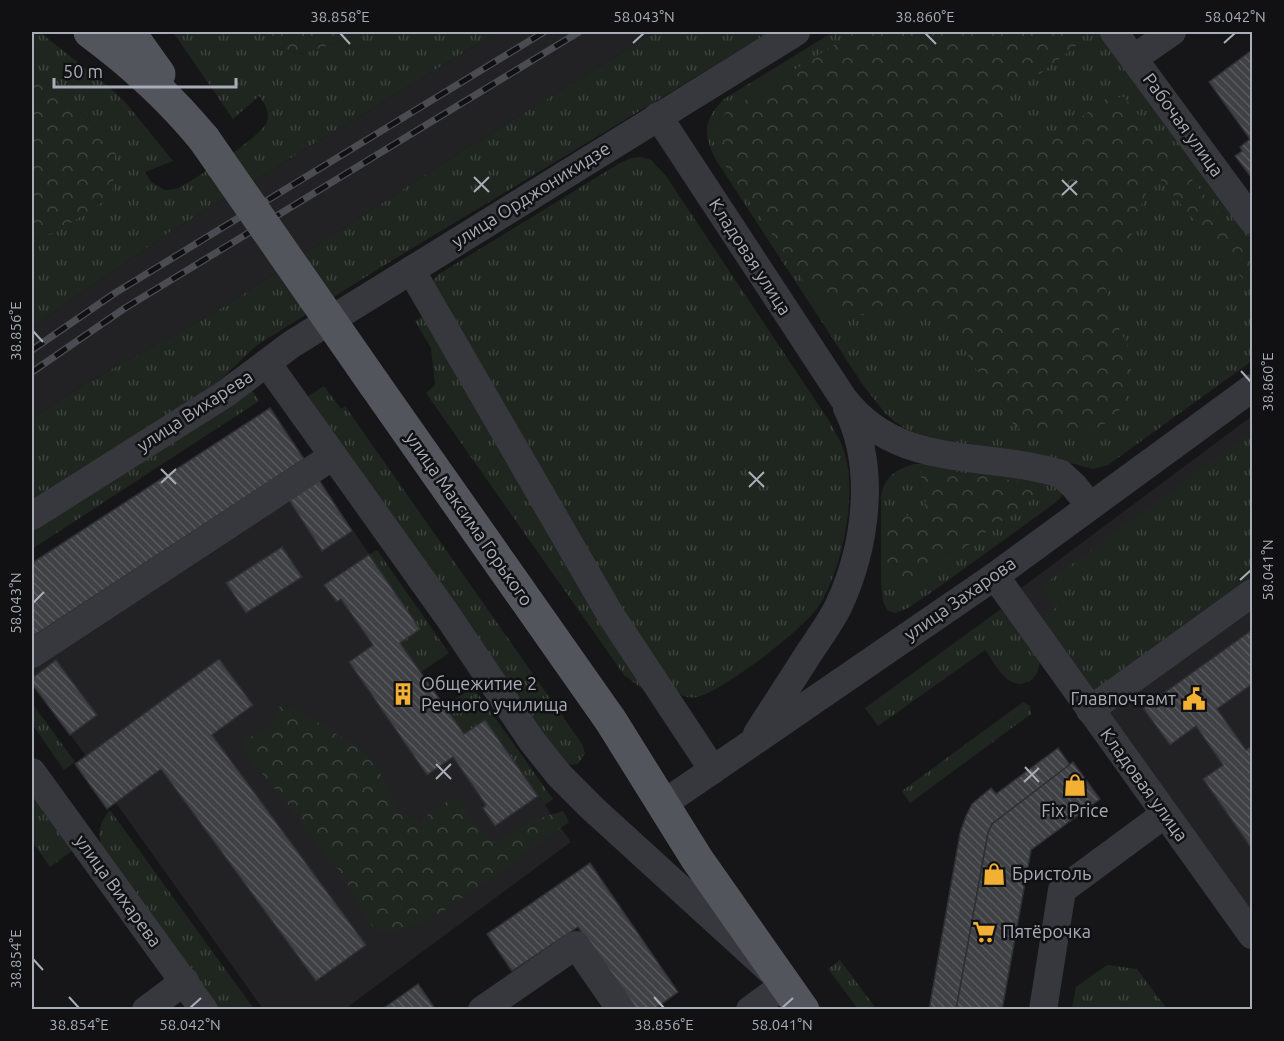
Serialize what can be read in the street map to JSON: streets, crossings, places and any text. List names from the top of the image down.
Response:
{
  "streets": {
    "main road": ["улица Максима Горького"],
    "street": [
      "Рабочая улица",
      "улица Орджоникидзе",
      "Кладовая улица",
      "улица Вихарева",
      "улица Захарова"
    ]
  },
  "crossings": [
    ["улица Орджоникидзе", "Кладовая улица"],
    ["улица Орджоникидзе", "улица Вихарева"],
    ["Кладовая улица", "улица Захарова"],
    ["улица Максима Горького", "улица Захарова"]
  ],
  "places": {
    "building": ["Общежитие 2 Речного училища"],
    "public building": ["Главпочтамт"],
    "shop": ["Fix Price", "Бристоль"],
    "supermarket": ["Пятёрочка"]
  },
  "scale_bar": "50 m",
  "coordinates": [
    "38.858°E",
    "58.043°N",
    "38.860°E",
    "58.042°N",
    "38.856°E",
    "58.041°N",
    "38.854°E"
  ]
}
